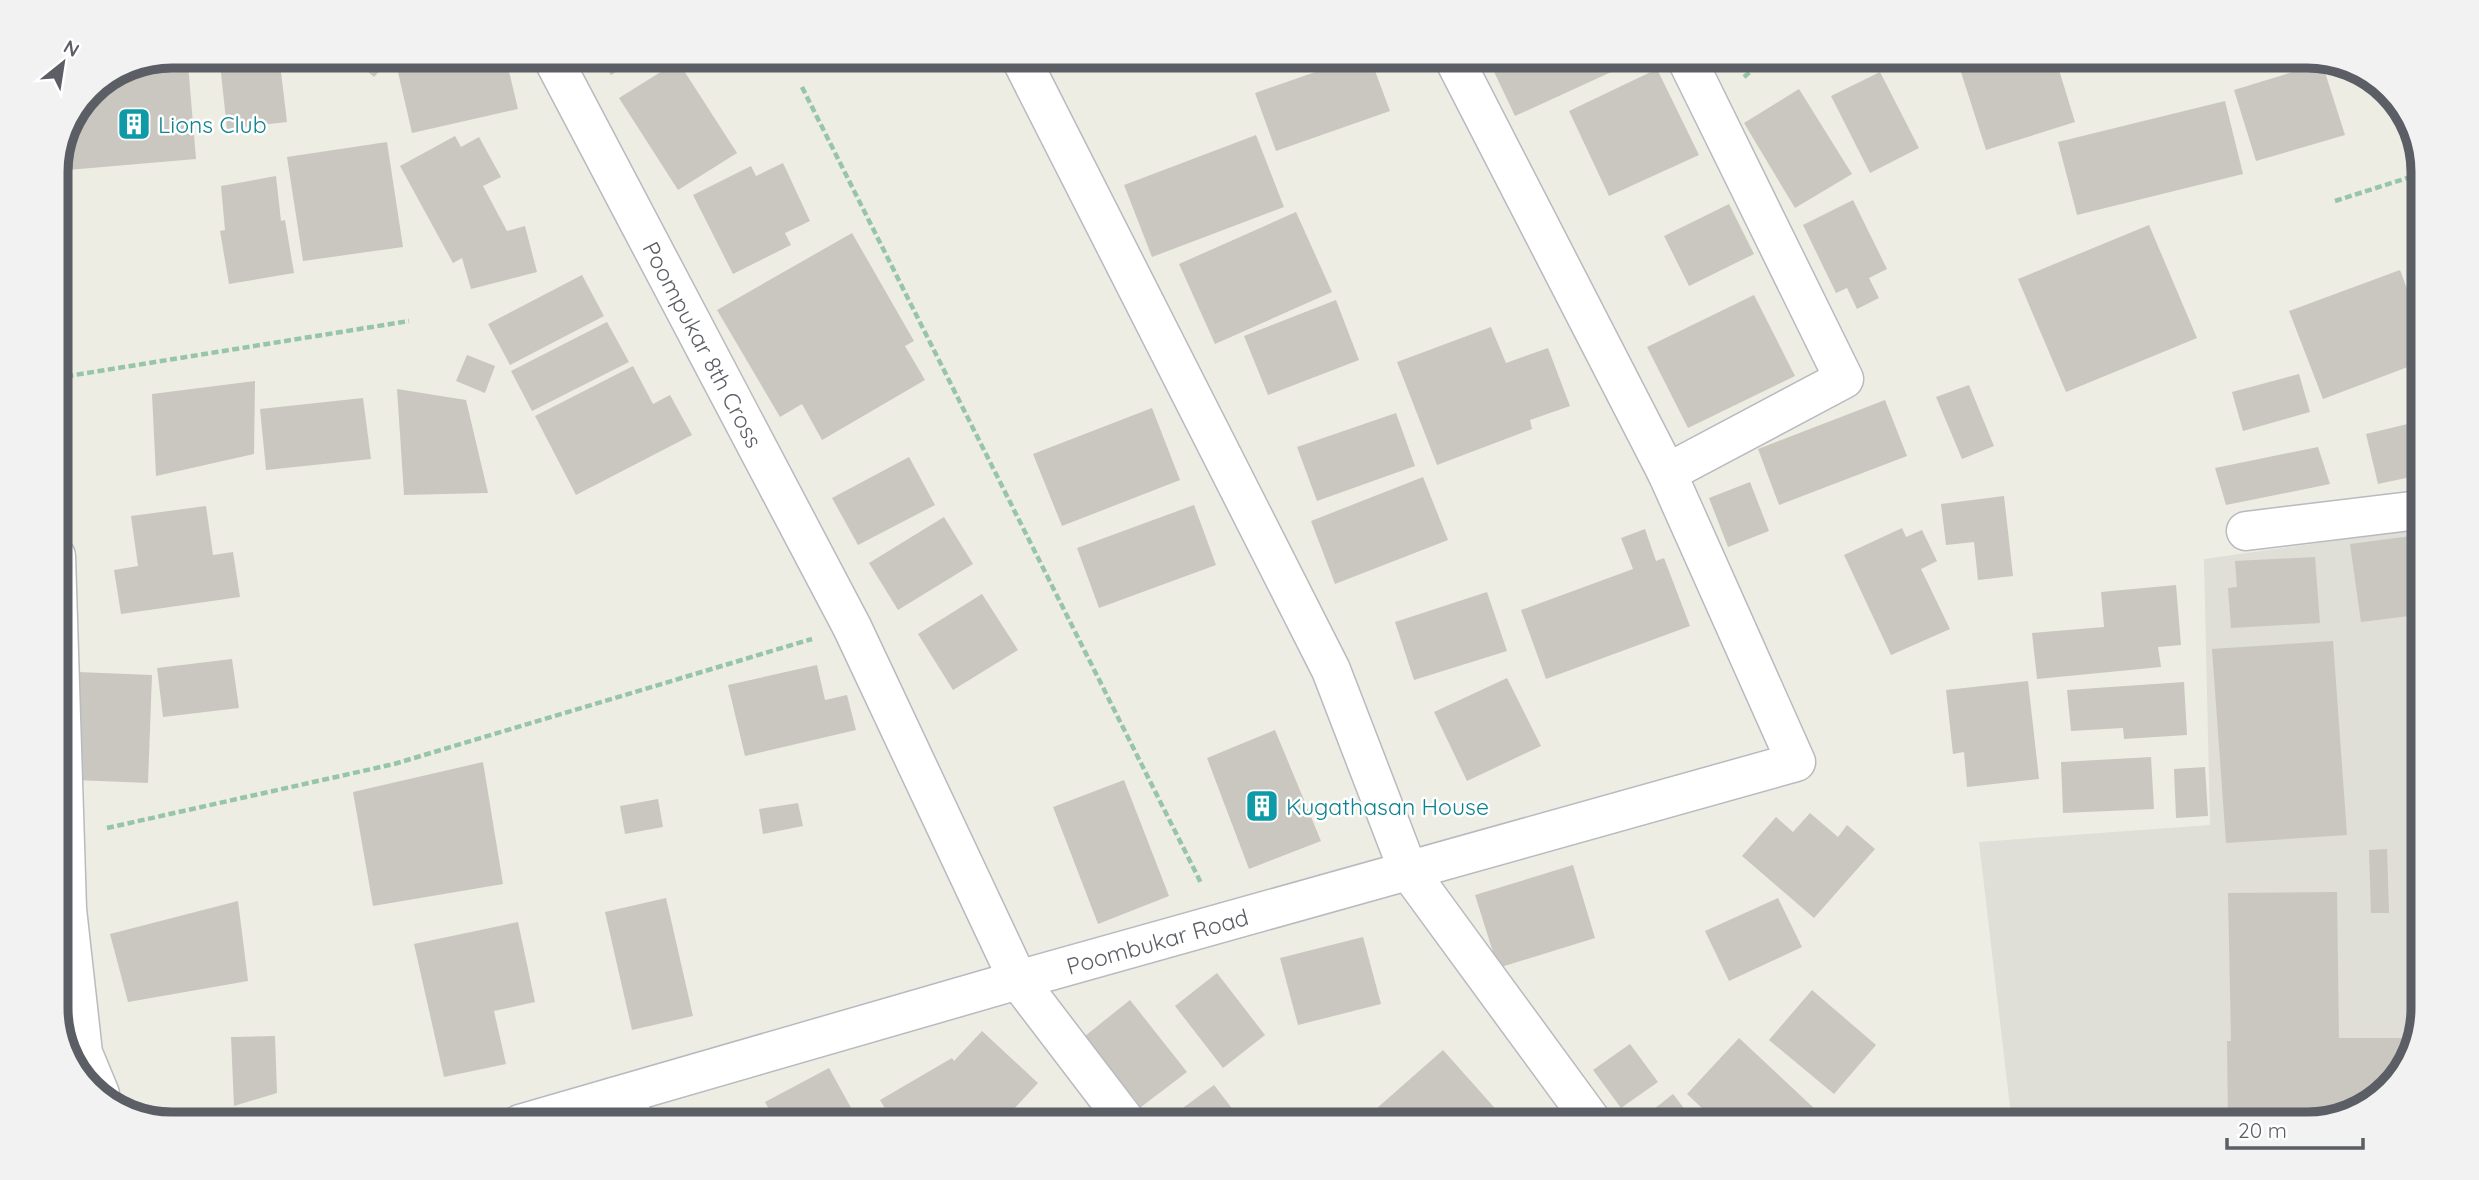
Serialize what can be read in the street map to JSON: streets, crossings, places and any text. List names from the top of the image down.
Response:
{
  "streets": {
    "street": ["Poompukar 8th Cross", "Poombukar Road"]
  },
  "crossings": [
    ["Poompukar 8th Cross", "Poombukar Road"]
  ],
  "places": {
    "building": ["Lions Club", "Kugathasan House"]
  },
  "scale_bar": "20 m",
  "north": "top right"
}
